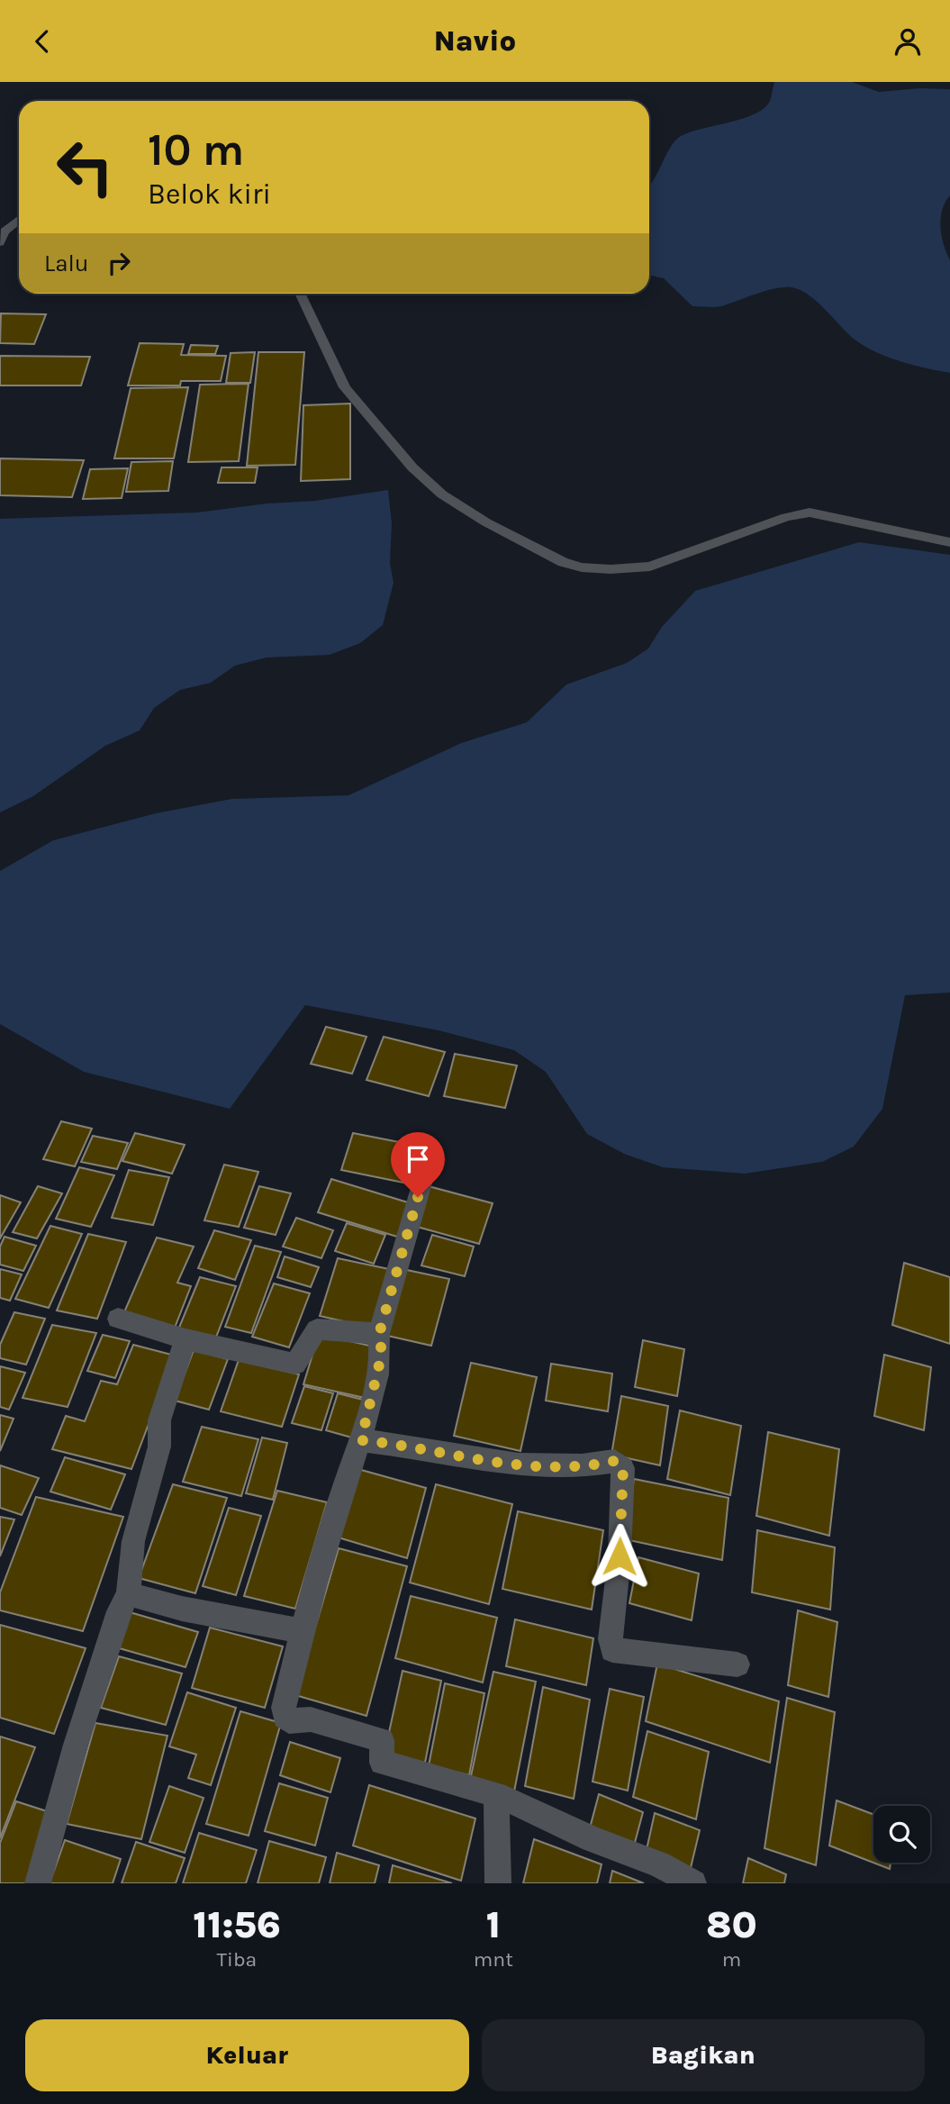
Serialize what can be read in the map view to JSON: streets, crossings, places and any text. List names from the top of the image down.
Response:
{
  "page": {
    "header": "Navio",
    "turn": ["10 m", "Belok kiri"],
    "then": "Lalu",
    "eta": [
      "11:56",
      "Tiba",
      "1",
      "mnt",
      "80",
      "m"
    ],
    "buttons": ["Keluar", "Bagikan"]
  }
}
